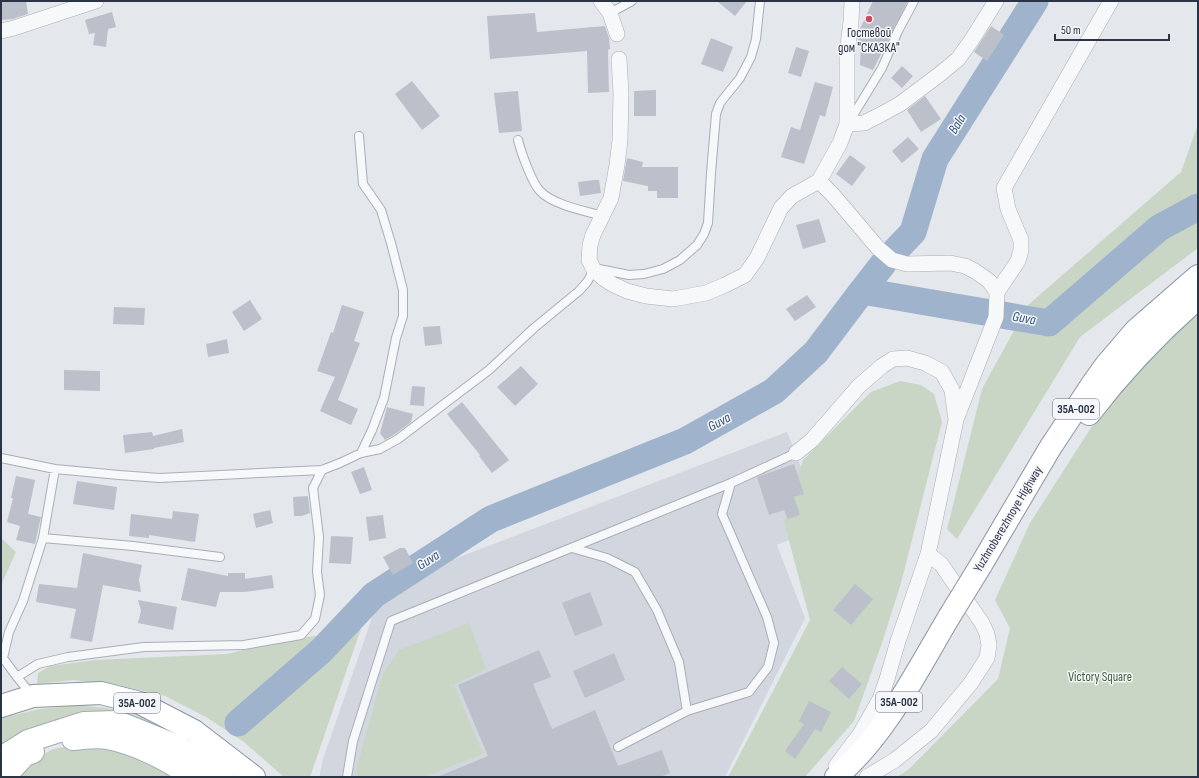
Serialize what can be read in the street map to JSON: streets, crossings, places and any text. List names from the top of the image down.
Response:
{
  "streets": {
    "main road": ["35А-002", "Yuzhnoberezhnoye Highway"]
  },
  "water": ["Bala", "Guva"],
  "parks": ["Victory Square"],
  "places": ["Гостевой дом \"СКАЗКА\""],
  "scale_bar": "50 m"
}
